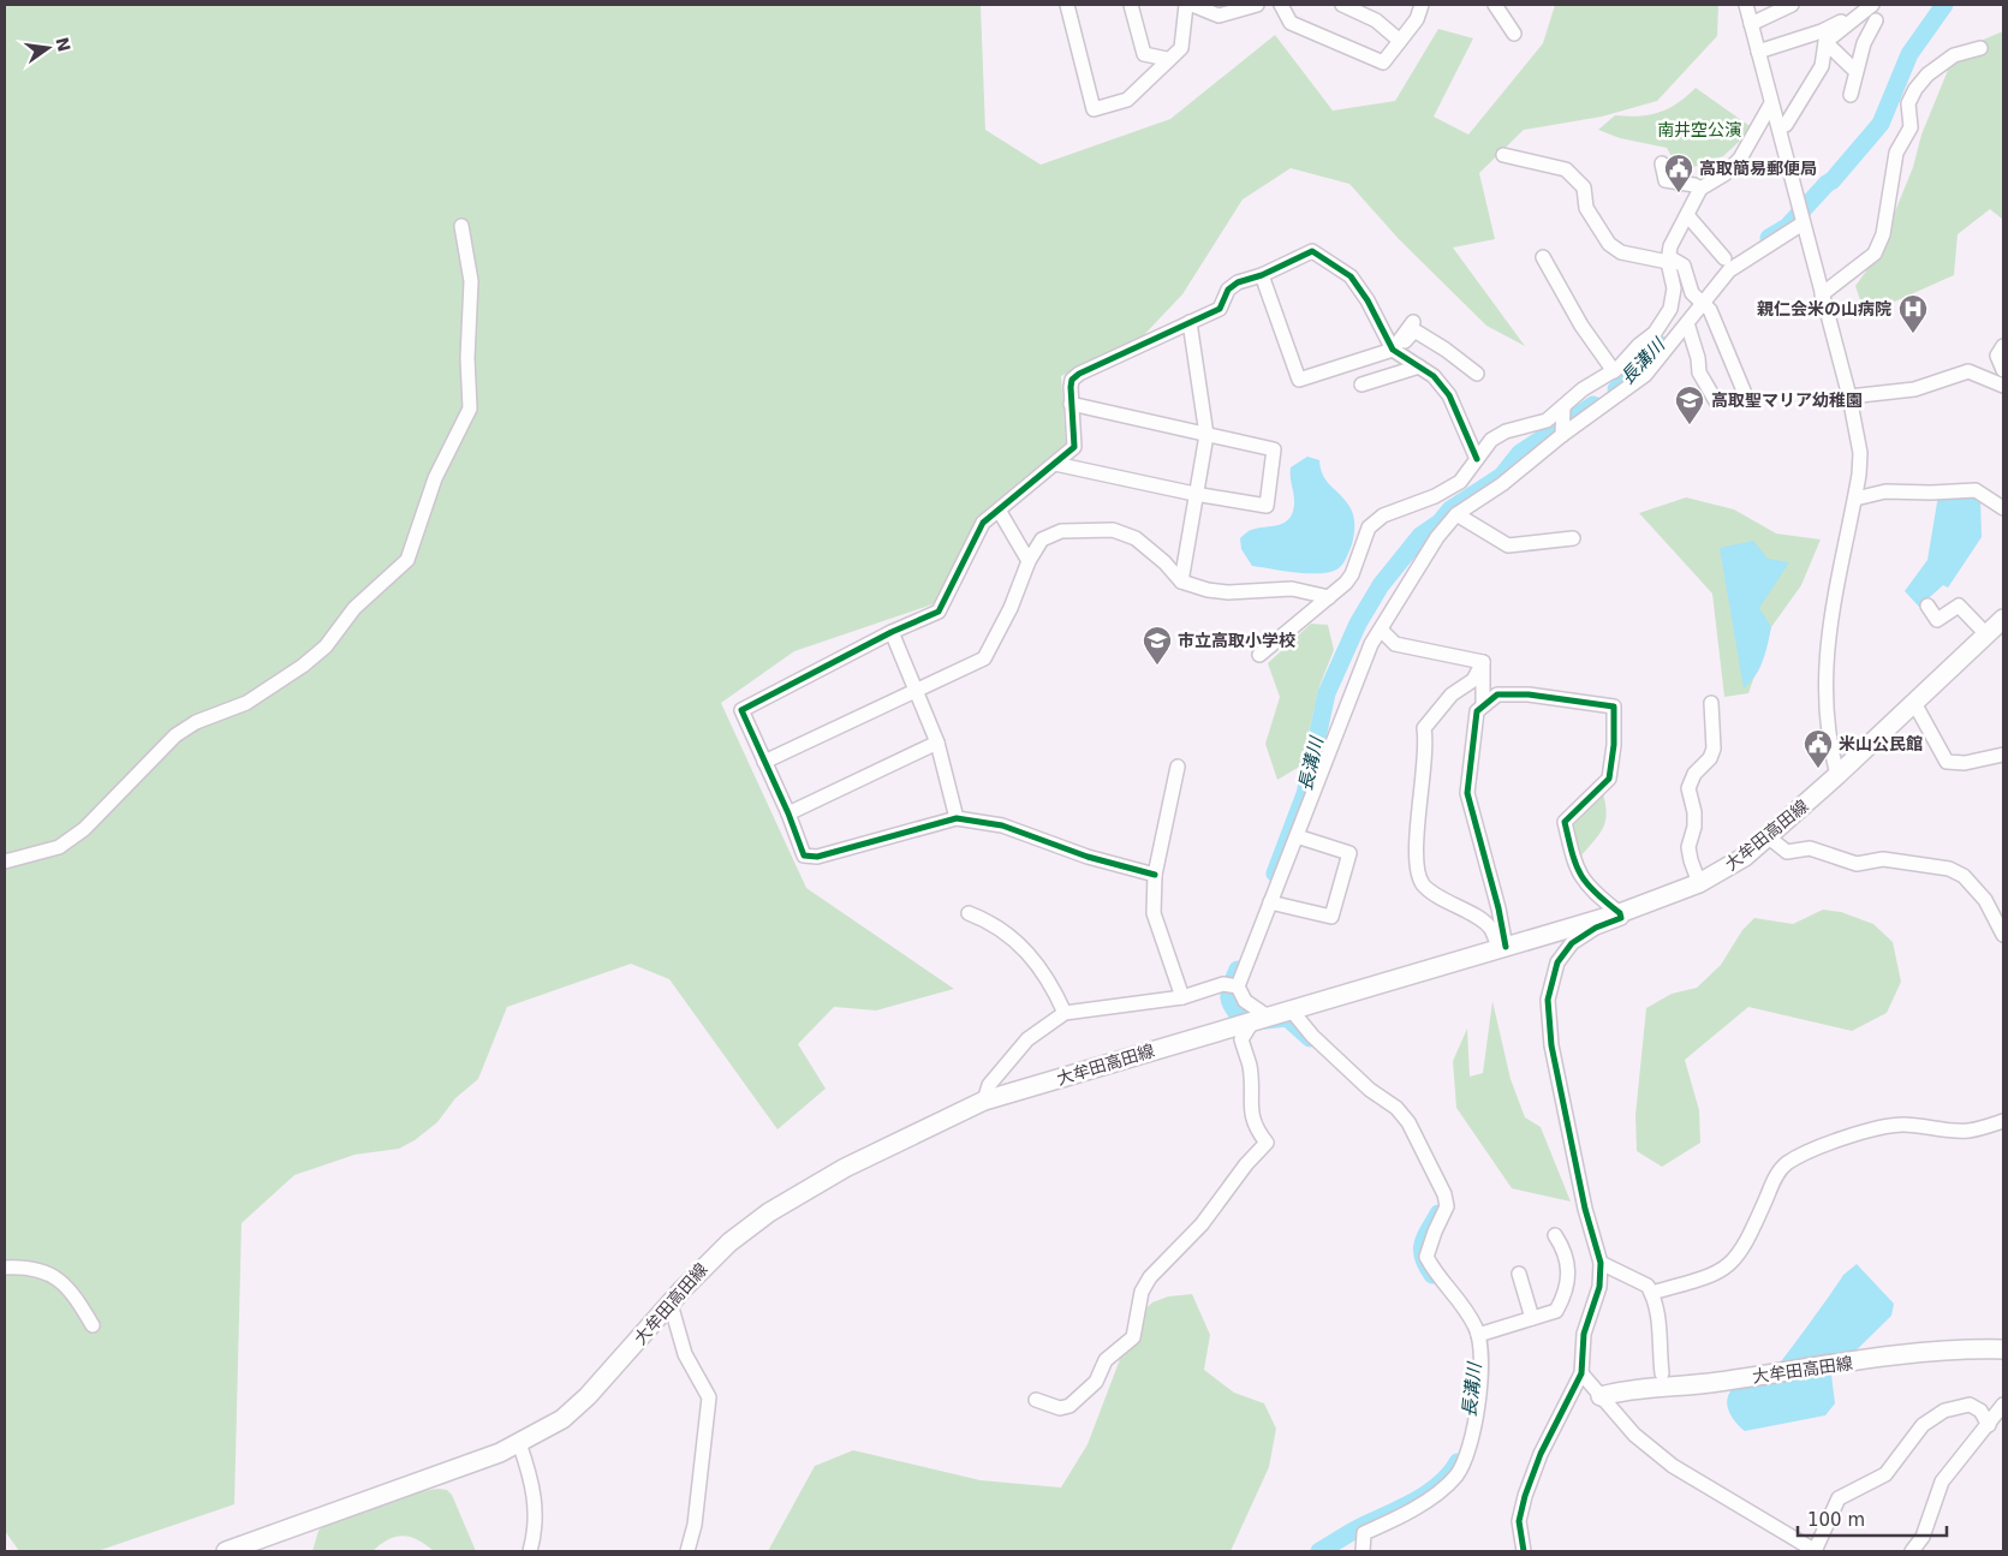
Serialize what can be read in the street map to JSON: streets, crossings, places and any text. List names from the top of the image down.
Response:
{
  "streets": {
    "main road": ["大牟田高田線"]
  },
  "water": ["長溝川"],
  "parks": ["南井空公演"],
  "places": {
    "public building": ["高取簡易郵便局", "米山公民館"],
    "hospital": ["親仁会米の山病院"],
    "school or university": ["高取聖マリア幼稚園", "市立高取小学校"]
  },
  "scale_bar": "100 m",
  "north": "right"
}
